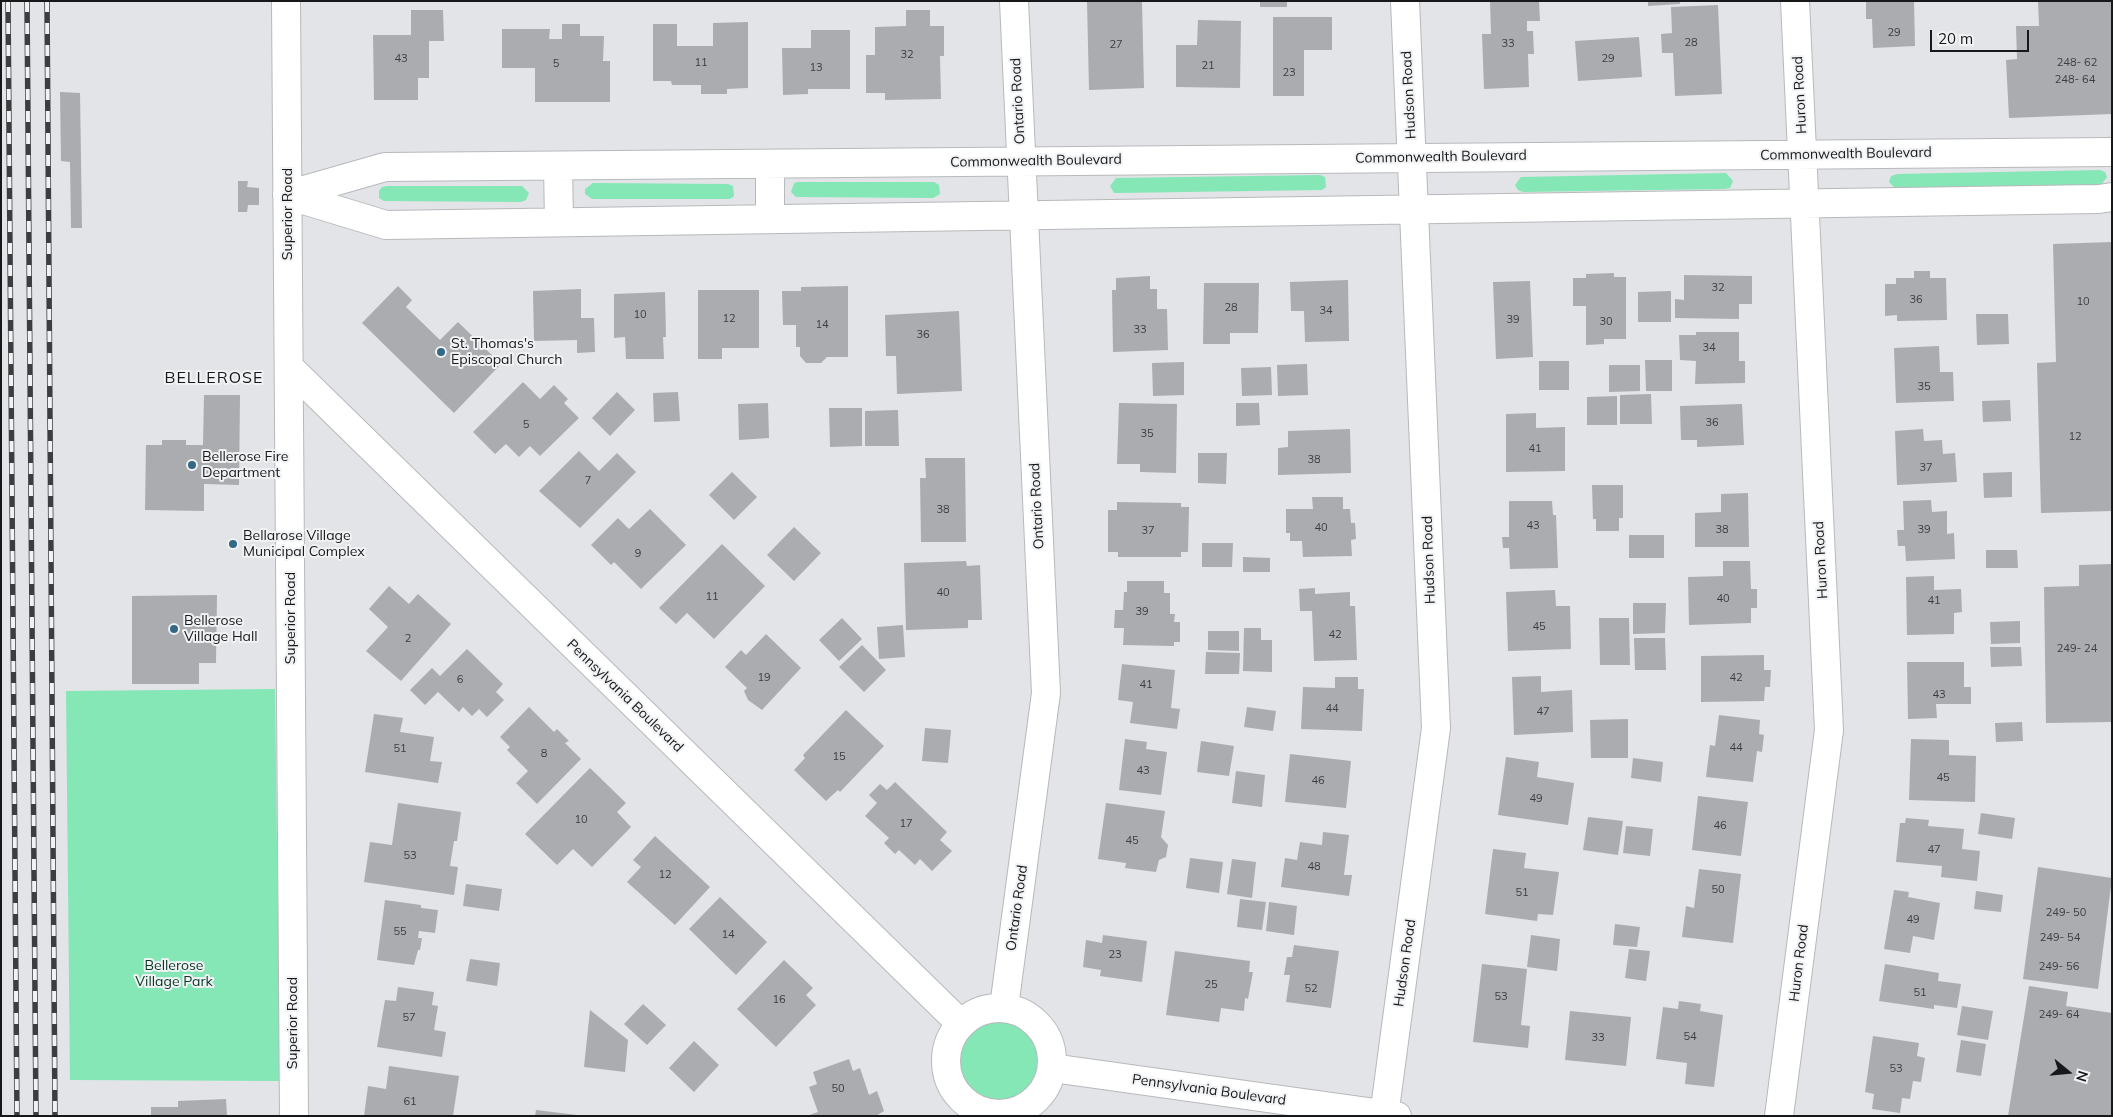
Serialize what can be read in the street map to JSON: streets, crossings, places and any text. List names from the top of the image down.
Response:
{
  "streets": {
    "street": [
      "Hudson Road",
      "Huron Road",
      "Ontario Road",
      "Commonwealth Boulevard",
      "Superior Road",
      "Pennsylvania Boulevard"
    ]
  },
  "crossings": [
    ["Hudson Road", "Commonwealth Boulevard"],
    ["Hudson Road", "Pennsylvania Boulevard"],
    ["Huron Road", "Commonwealth Boulevard"],
    ["Ontario Road", "Commonwealth Boulevard"],
    ["Ontario Road", "Pennsylvania Boulevard"],
    ["Commonwealth Boulevard", "Superior Road"],
    ["Superior Road", "Pennsylvania Boulevard"]
  ],
  "districts": ["BELLEROSE"],
  "parks": ["Bellerose Village Park"],
  "places": [
    "St. Thomas's Episcopal Church",
    "Bellerose Fire Department",
    "Bellarose Village Municipal Complex",
    "Bellerose Village Hall"
  ],
  "house_numbers": [
    "29",
    "28",
    "33",
    "27",
    "32",
    "43",
    "29",
    "11",
    "248- 62",
    "5",
    "21",
    "13",
    "23",
    "248- 64",
    "32",
    "36",
    "10",
    "28",
    "34",
    "10",
    "12",
    "39",
    "30",
    "14",
    "33",
    "36",
    "34",
    "35",
    "36",
    "5",
    "35",
    "12",
    "41",
    "38",
    "37",
    "7",
    "38",
    "43",
    "40",
    "38",
    "39",
    "37",
    "9",
    "40",
    "11",
    "40",
    "41",
    "39",
    "45",
    "42",
    "2",
    "249- 24",
    "19",
    "42",
    "6",
    "41",
    "43",
    "44",
    "47",
    "44",
    "51",
    "8",
    "15",
    "43",
    "45",
    "46",
    "49",
    "10",
    "17",
    "46",
    "45",
    "47",
    "53",
    "48",
    "12",
    "50",
    "51",
    "249- 50",
    "49",
    "55",
    "14",
    "249- 54",
    "23",
    "249- 56",
    "25",
    "52",
    "51",
    "53",
    "16",
    "249- 64",
    "57",
    "54",
    "33",
    "53",
    "50",
    "61"
  ],
  "scale_bar": "20 m",
  "north": "right"
}
